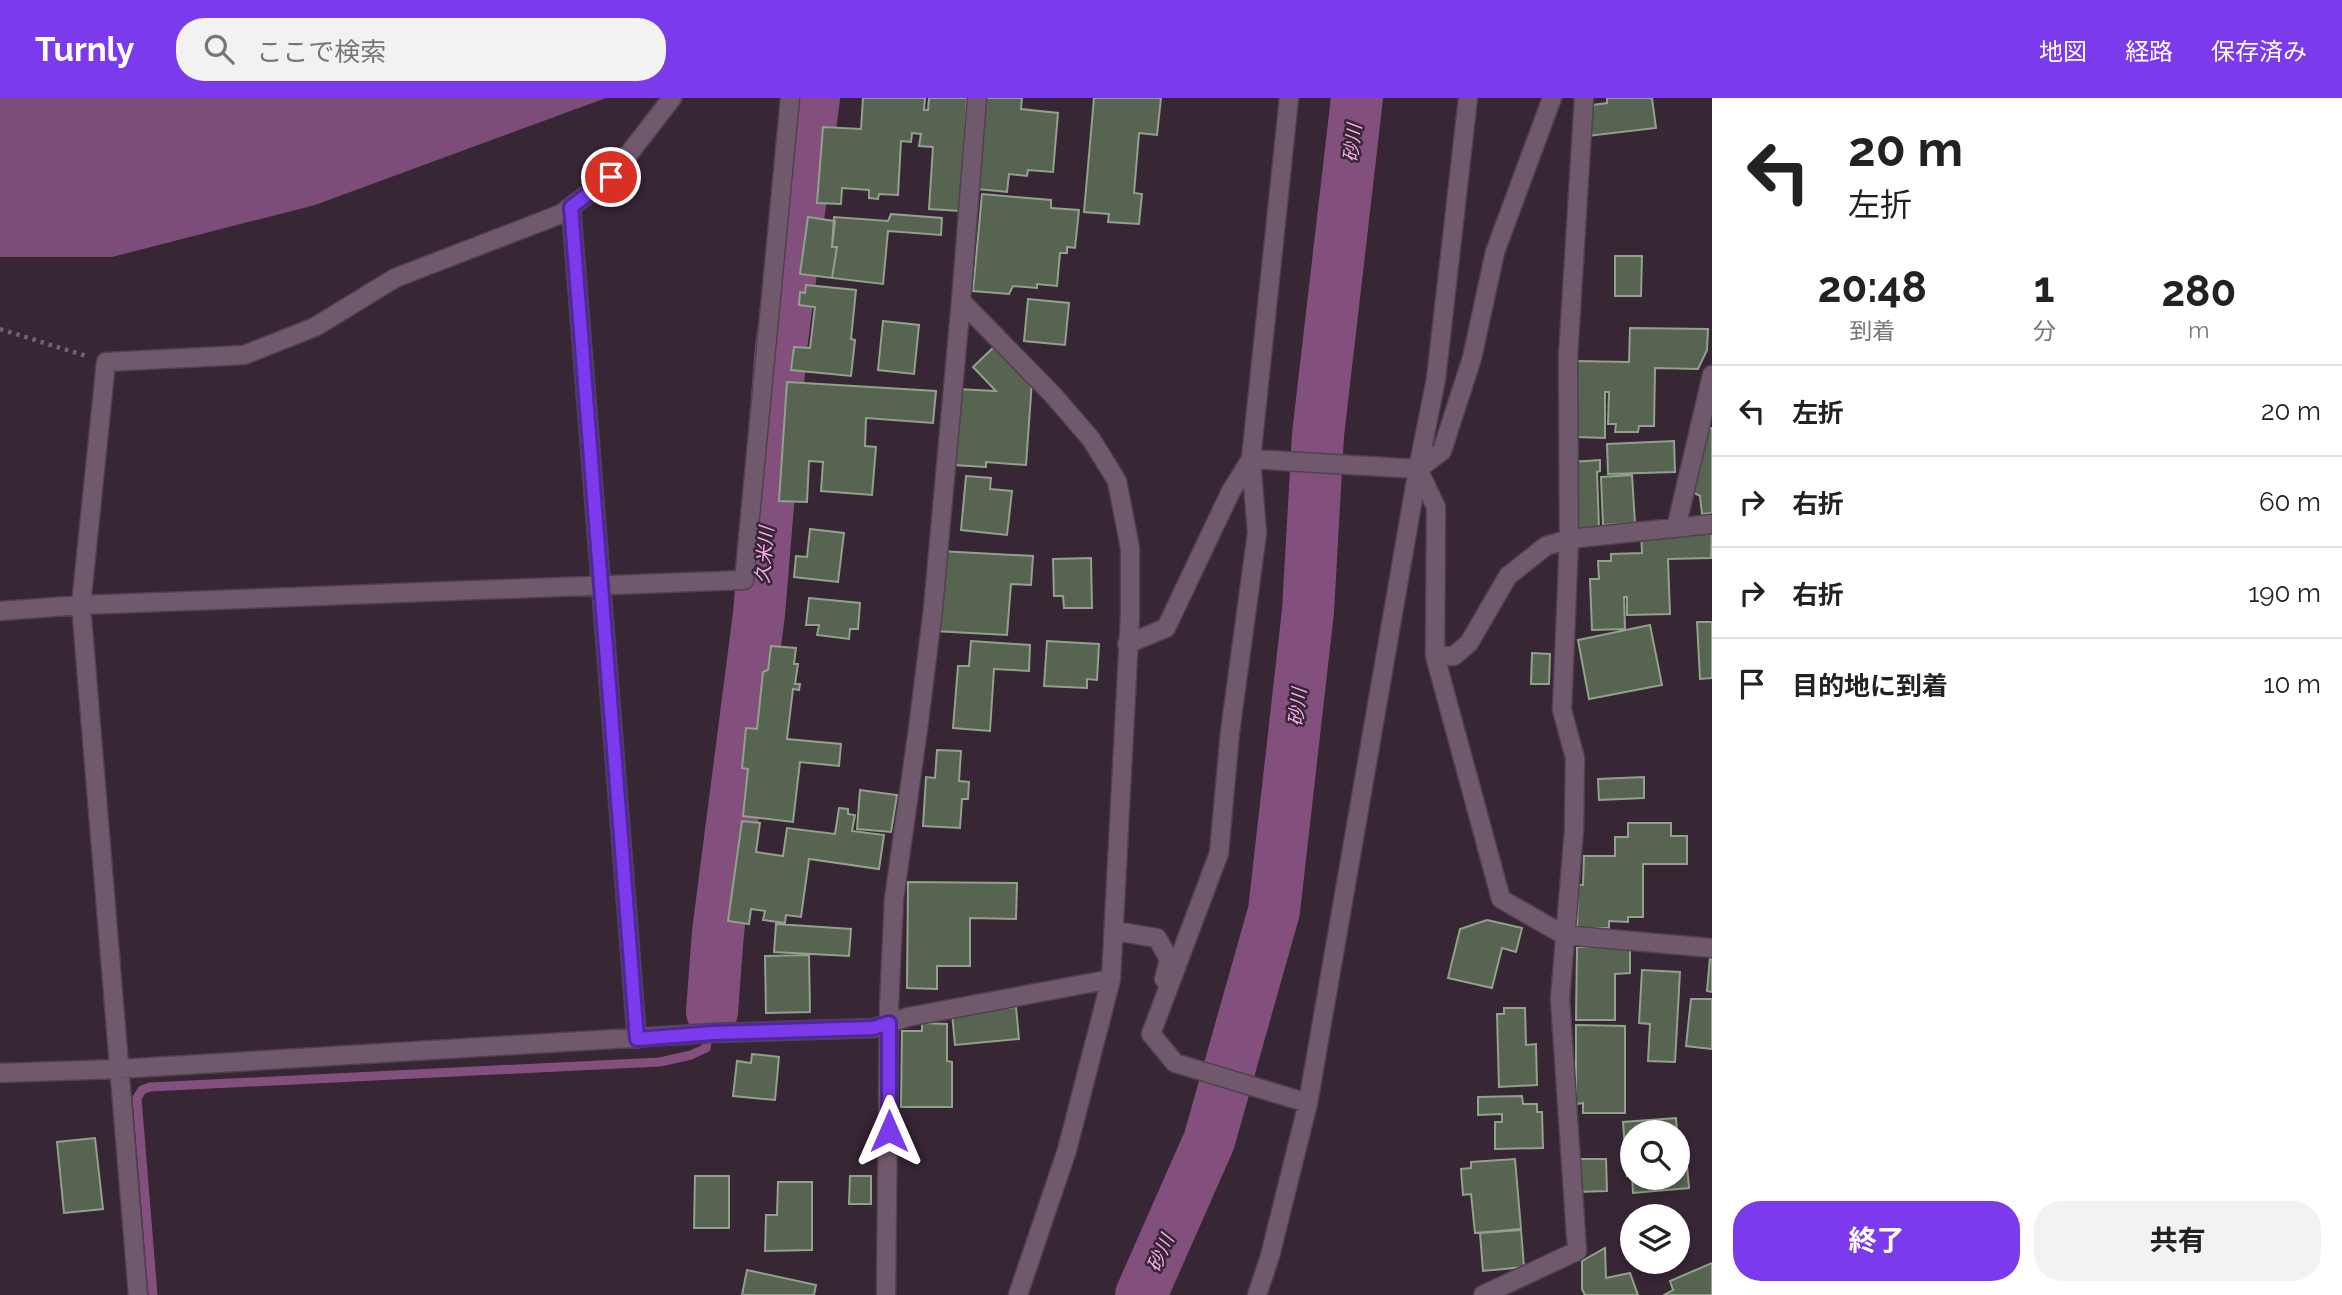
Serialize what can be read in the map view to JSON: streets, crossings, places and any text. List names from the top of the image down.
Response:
{
  "water": ["砂川", "久米川"],
  "page": {
    "header": "Turnly",
    "search": "ここで検索",
    "nav": ["地図", "経路", "保存済み"],
    "turn": ["20 m", "左折"],
    "eta": [
      "20:48",
      "到着",
      "1",
      "分",
      "280",
      "m"
    ],
    "list": [
      {
        "name": "左折",
        "value": "20 m"
      },
      {
        "name": "右折",
        "value": "60 m"
      },
      {
        "name": "右折",
        "value": "190 m"
      },
      {
        "name": "目的地に到着",
        "value": "10 m"
      }
    ],
    "buttons": ["終了", "共有"]
  }
}
